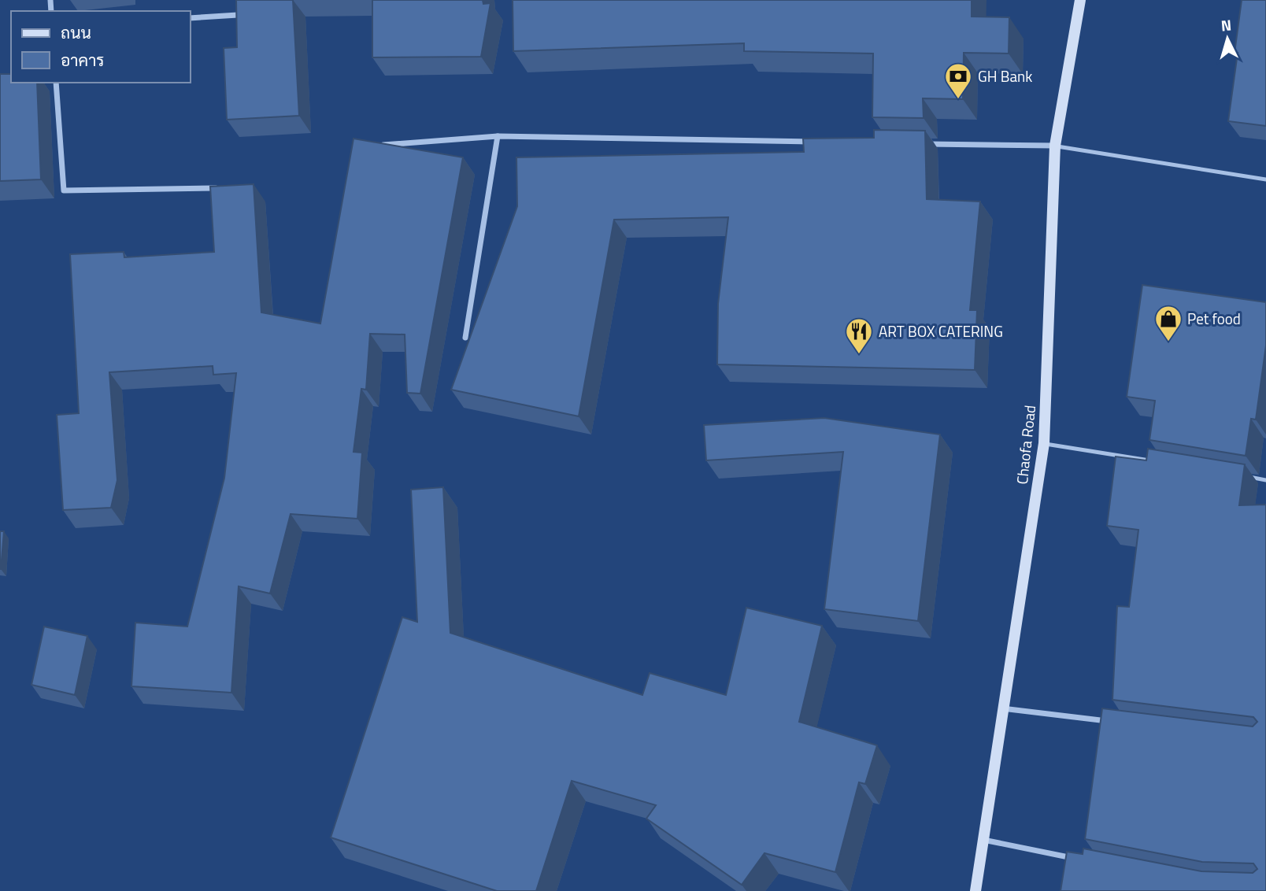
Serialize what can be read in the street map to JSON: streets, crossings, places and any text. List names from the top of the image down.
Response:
{
  "streets": {
    "main road": ["Chaofa Road"]
  },
  "places": {
    "bank": ["GH Bank"],
    "shop": ["Pet food"],
    "restaurant": ["ART BOX CATERING"]
  },
  "legend": ["ถนน", "อาคาร"],
  "north": "top"
}
